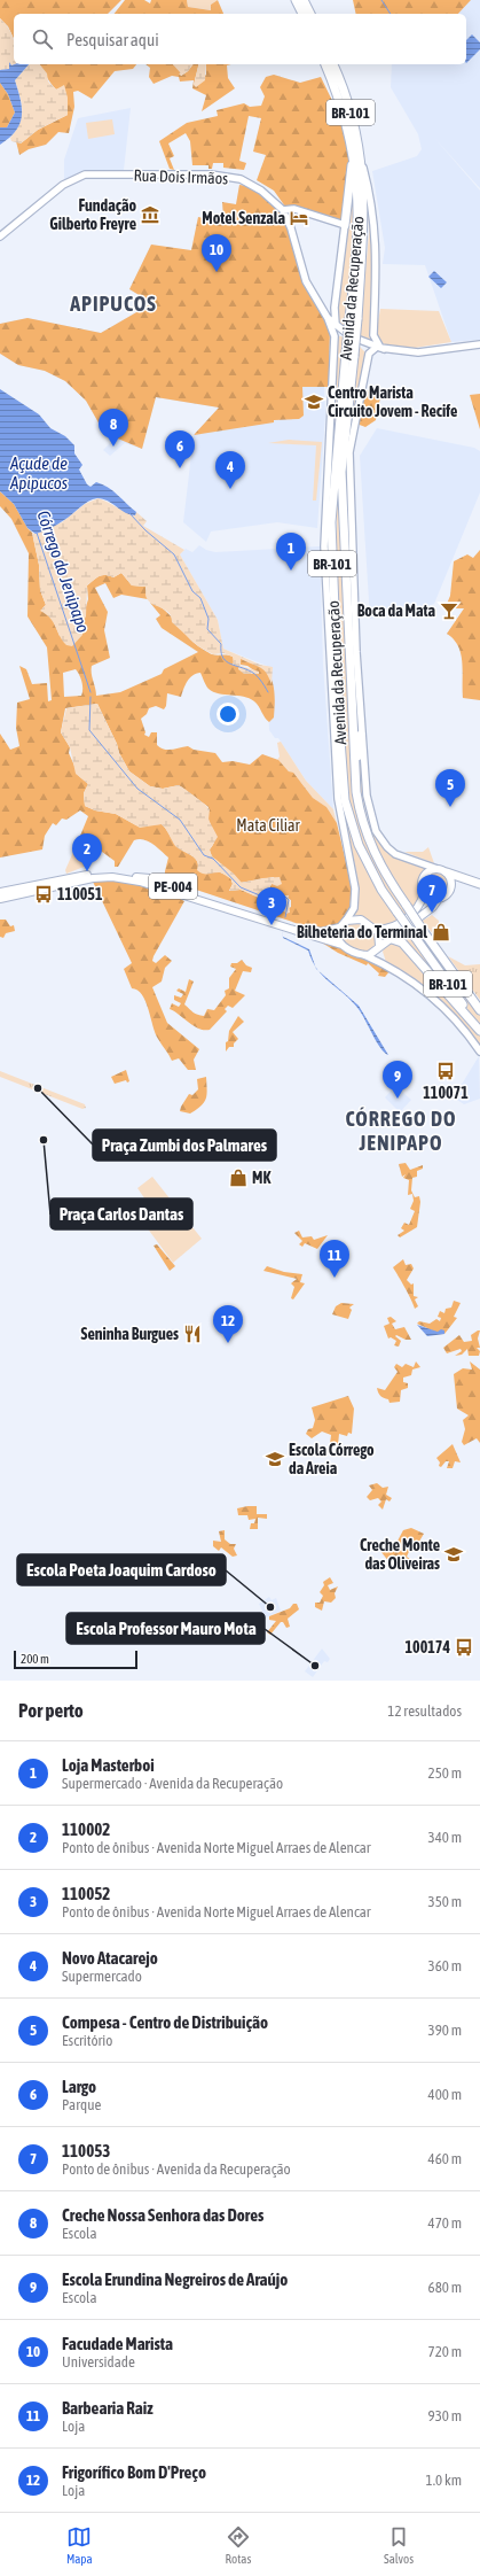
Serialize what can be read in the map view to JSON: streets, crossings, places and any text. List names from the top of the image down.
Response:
{
  "streets": {
    "highway": ["BR-101", "Avenida da Recuperação"],
    "main road": ["Rua Dois Irmãos", "PE-004"]
  },
  "crossings": [
    ["Rua Dois Irmãos", "Avenida da Recuperação"],
    ["Avenida da Recuperação", "PE-004"]
  ],
  "districts": ["APIPUCOS", "CÓRREGO DO JENIPAPO"],
  "water": ["Açude de Apipucos", "Córrego do Jenipapo"],
  "parks": ["Mata Ciliar"],
  "places": {
    "museum": ["Fundação Gilberto Freyre"],
    "hotel": ["Motel Senzala"],
    "school or university": ["Centro Marista Circuito Jovem - Recife", "Escola Córrego da Areia", "Creche Monte das Oliveiras"],
    "bar": ["Boca da Mata"],
    "bus stop": ["110051", "110071", "100174"],
    "shop": ["Bilheteria do Terminal", "MK"],
    "other": [
      "Praça Zumbi dos Palmares",
      "Praça Carlos Dantas",
      "Escola Poeta Joaquim Cardoso",
      "Escola Professor Mauro Mota"
    ],
    "restaurant": ["Seninha Burgues"]
  },
  "scale_bar": "200 m",
  "page": {
    "search": "Pesquisar aqui",
    "pins": [
      "10",
      "8",
      "6",
      "4",
      "1",
      "5",
      "2",
      "7",
      "3",
      "9",
      "11",
      "12"
    ],
    "scale": "200 m",
    "heading": ["Por perto", "12 resultados"],
    "list": [
      {
        "mark": "1",
        "name": "Loja Masterboi",
        "note": "Supermercado · Avenida da Recuperação",
        "value": "250 m"
      },
      {
        "mark": "2",
        "name": "110002",
        "note": "Ponto de ônibus · Avenida Norte Miguel Arraes de Alencar",
        "value": "340 m"
      },
      {
        "mark": "3",
        "name": "110052",
        "note": "Ponto de ônibus · Avenida Norte Miguel Arraes de Alencar",
        "value": "350 m"
      },
      {
        "mark": "4",
        "name": "Novo Atacarejo",
        "note": "Supermercado",
        "value": "360 m"
      },
      {
        "mark": "5",
        "name": "Compesa - Centro de Distribuição",
        "note": "Escritório",
        "value": "390 m"
      },
      {
        "mark": "6",
        "name": "Largo",
        "note": "Parque",
        "value": "400 m"
      },
      {
        "mark": "7",
        "name": "110053",
        "note": "Ponto de ônibus · Avenida da Recuperação",
        "value": "460 m"
      },
      {
        "mark": "8",
        "name": "Creche Nossa Senhora das Dores",
        "note": "Escola",
        "value": "470 m"
      },
      {
        "mark": "9",
        "name": "Escola Erundina Negreiros de Araújo",
        "note": "Escola",
        "value": "680 m"
      },
      {
        "mark": "10",
        "name": "Facudade Marista",
        "note": "Universidade",
        "value": "720 m"
      },
      {
        "mark": "11",
        "name": "Barbearia Raiz",
        "note": "Loja",
        "value": "930 m"
      },
      {
        "mark": "12",
        "name": "Frigorífico Bom D'Preço",
        "note": "Loja",
        "value": "1.0 km"
      }
    ],
    "nav": ["Mapa", "Rotas", "Salvos"]
  }
}
